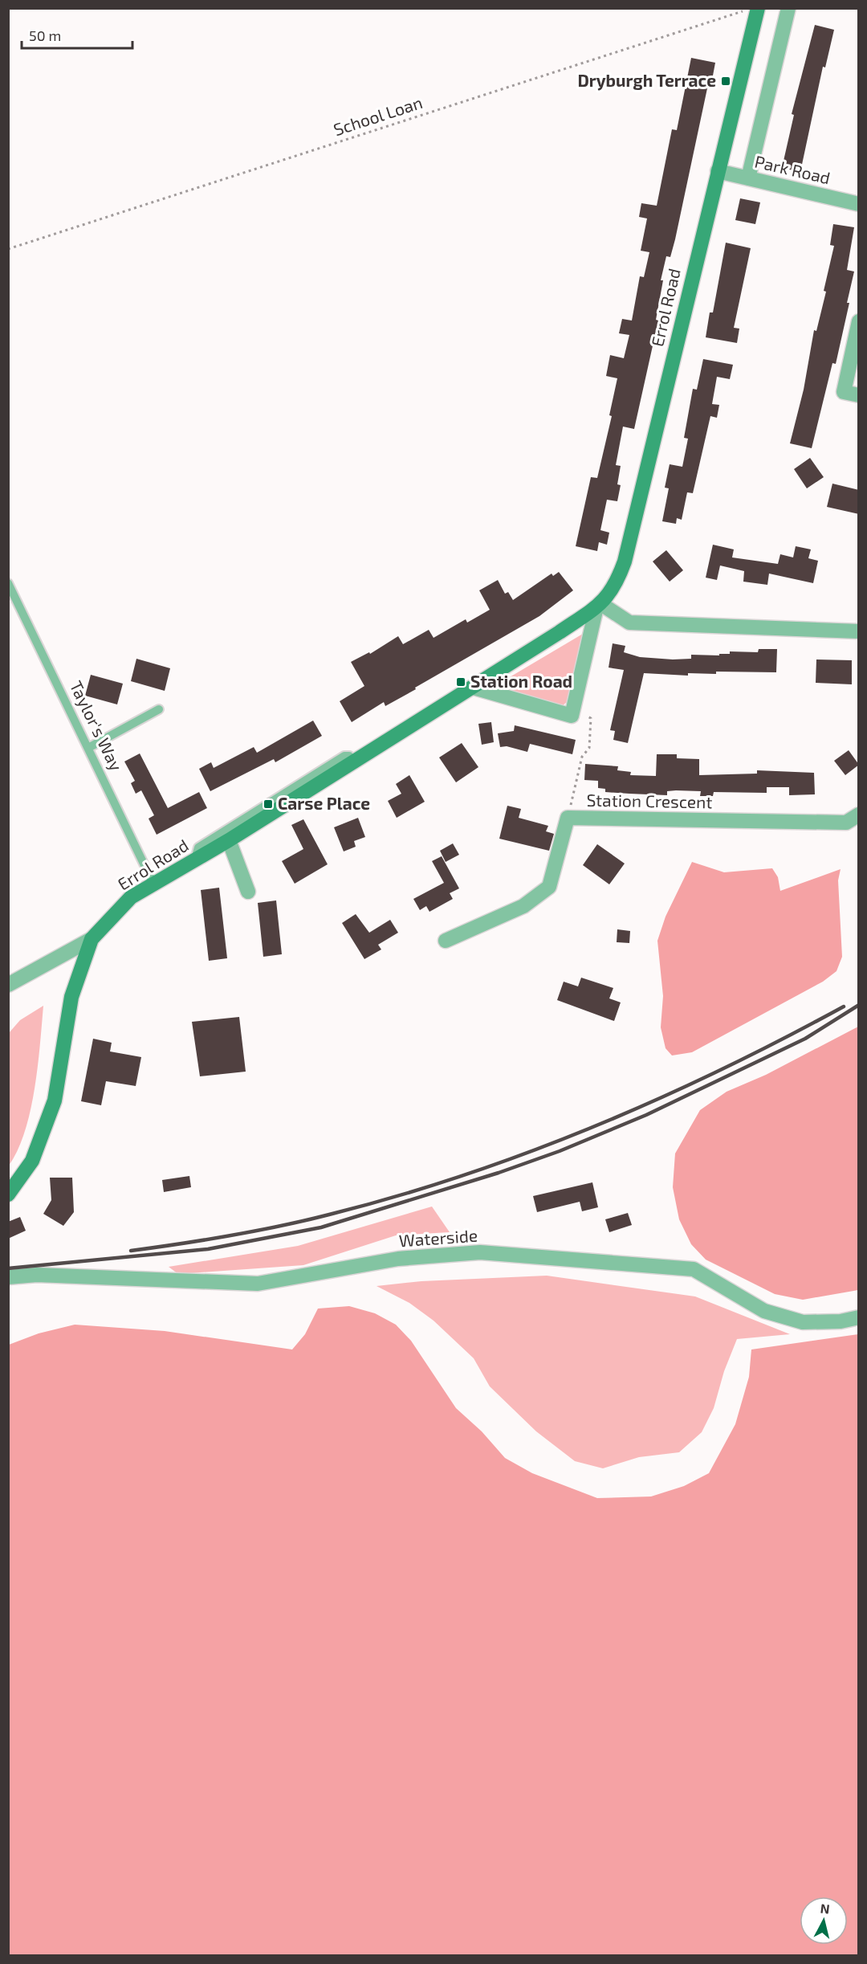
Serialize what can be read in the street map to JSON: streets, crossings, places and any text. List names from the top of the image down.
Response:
{
  "streets": {
    "street": [
      "Park Road",
      "Errol Road",
      "Station Crescent",
      "Waterside"
    ],
    "lane": ["Taylor's Way"],
    "path": ["School Loan"]
  },
  "crossings": [
    ["School Loan", "Errol Road"],
    ["Park Road", "Errol Road"],
    ["Errol Road", "Taylor's Way"]
  ],
  "places": {
    "transit": ["Dryburgh Terrace", "Station Road", "Carse Place"]
  },
  "scale_bar": "50 m",
  "north": "top"
}
